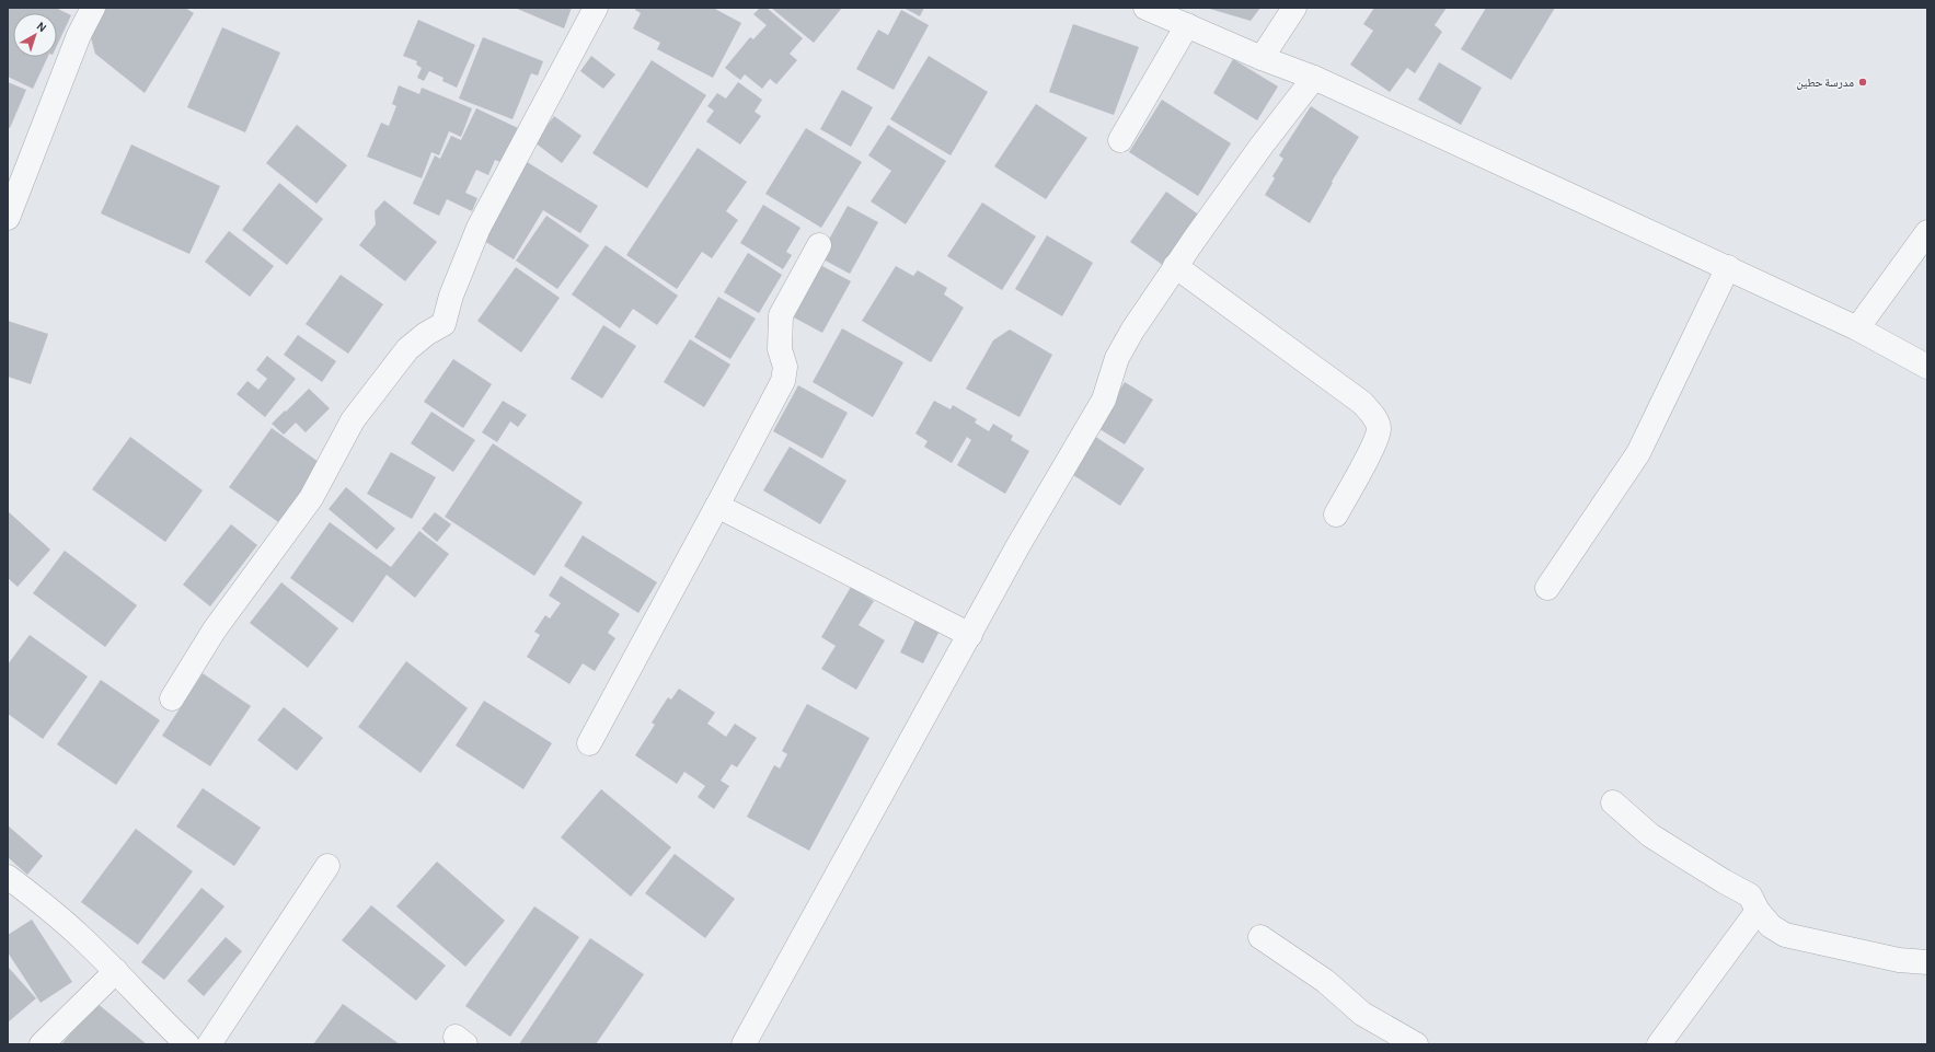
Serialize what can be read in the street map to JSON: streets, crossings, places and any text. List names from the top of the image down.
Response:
{
  "places": ["مدرسة حطين"],
  "north": "top right"
}
